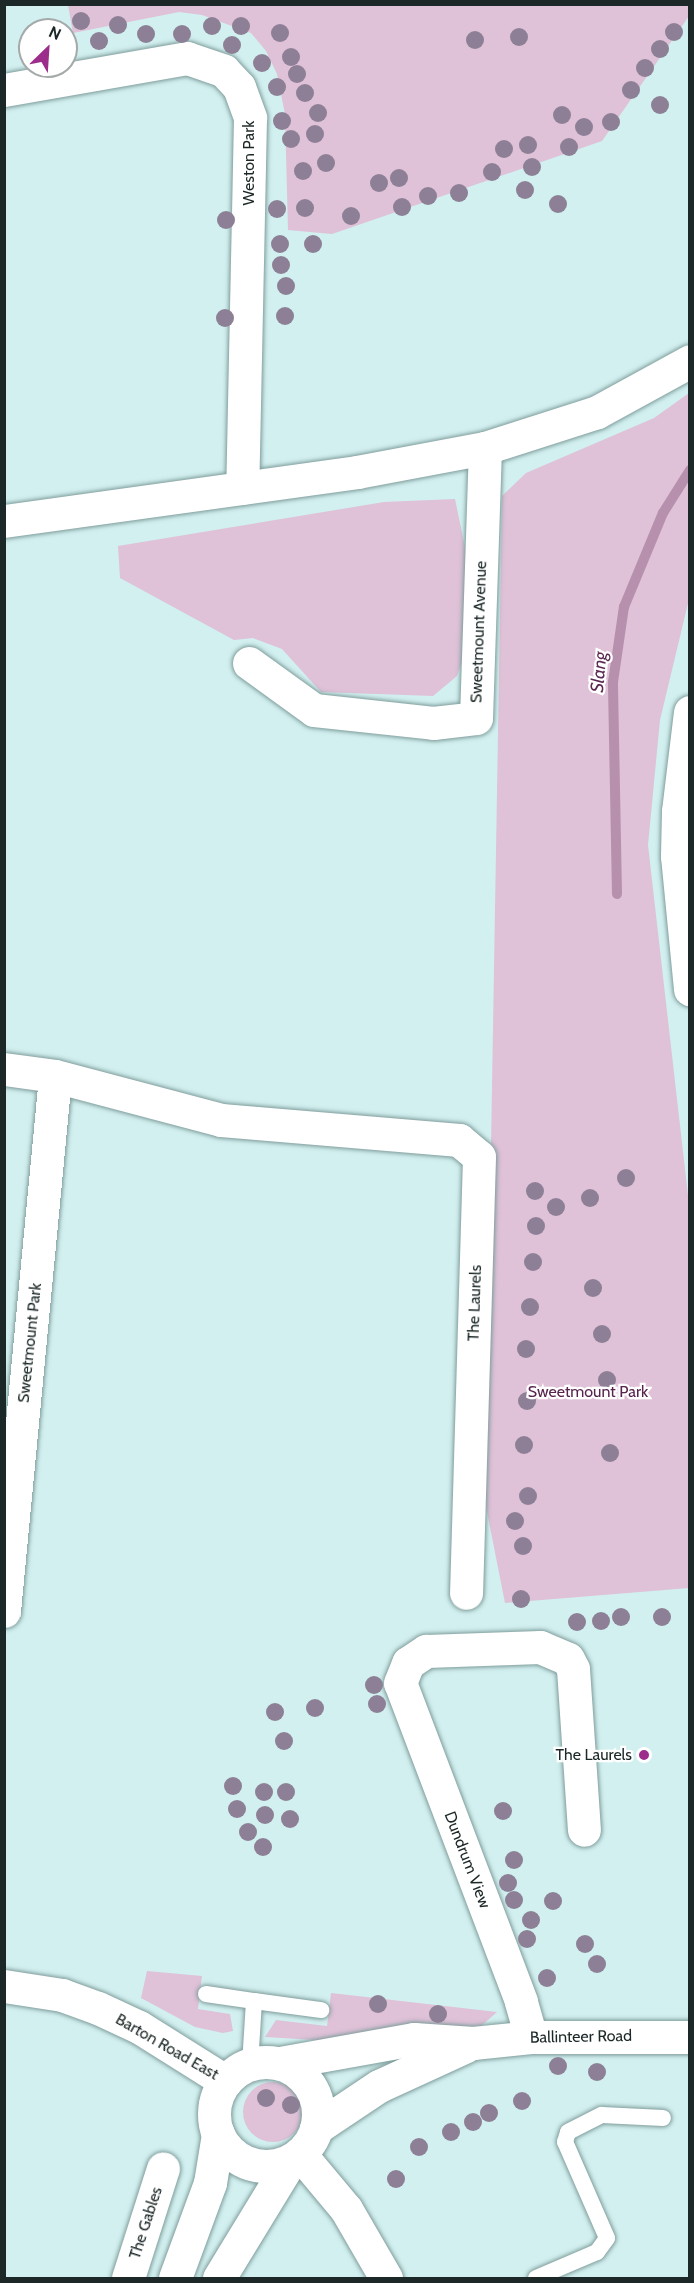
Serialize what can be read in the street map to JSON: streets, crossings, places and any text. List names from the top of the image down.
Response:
{
  "streets": {
    "street": [
      "Weston Park",
      "Sweetmount Avenue",
      "The Laurels",
      "Sweetmount Park",
      "Dundrum View",
      "Ballinteer Road",
      "Barton Road East",
      "The Gables"
    ]
  },
  "crossings": [
    ["The Laurels", "Sweetmount Park"],
    ["Dundrum View", "Ballinteer Road"],
    ["Ballinteer Road", "Barton Road East"]
  ],
  "water": ["Slang"],
  "parks": ["Sweetmount Park"],
  "places": ["The Laurels"],
  "north": "top right"
}
